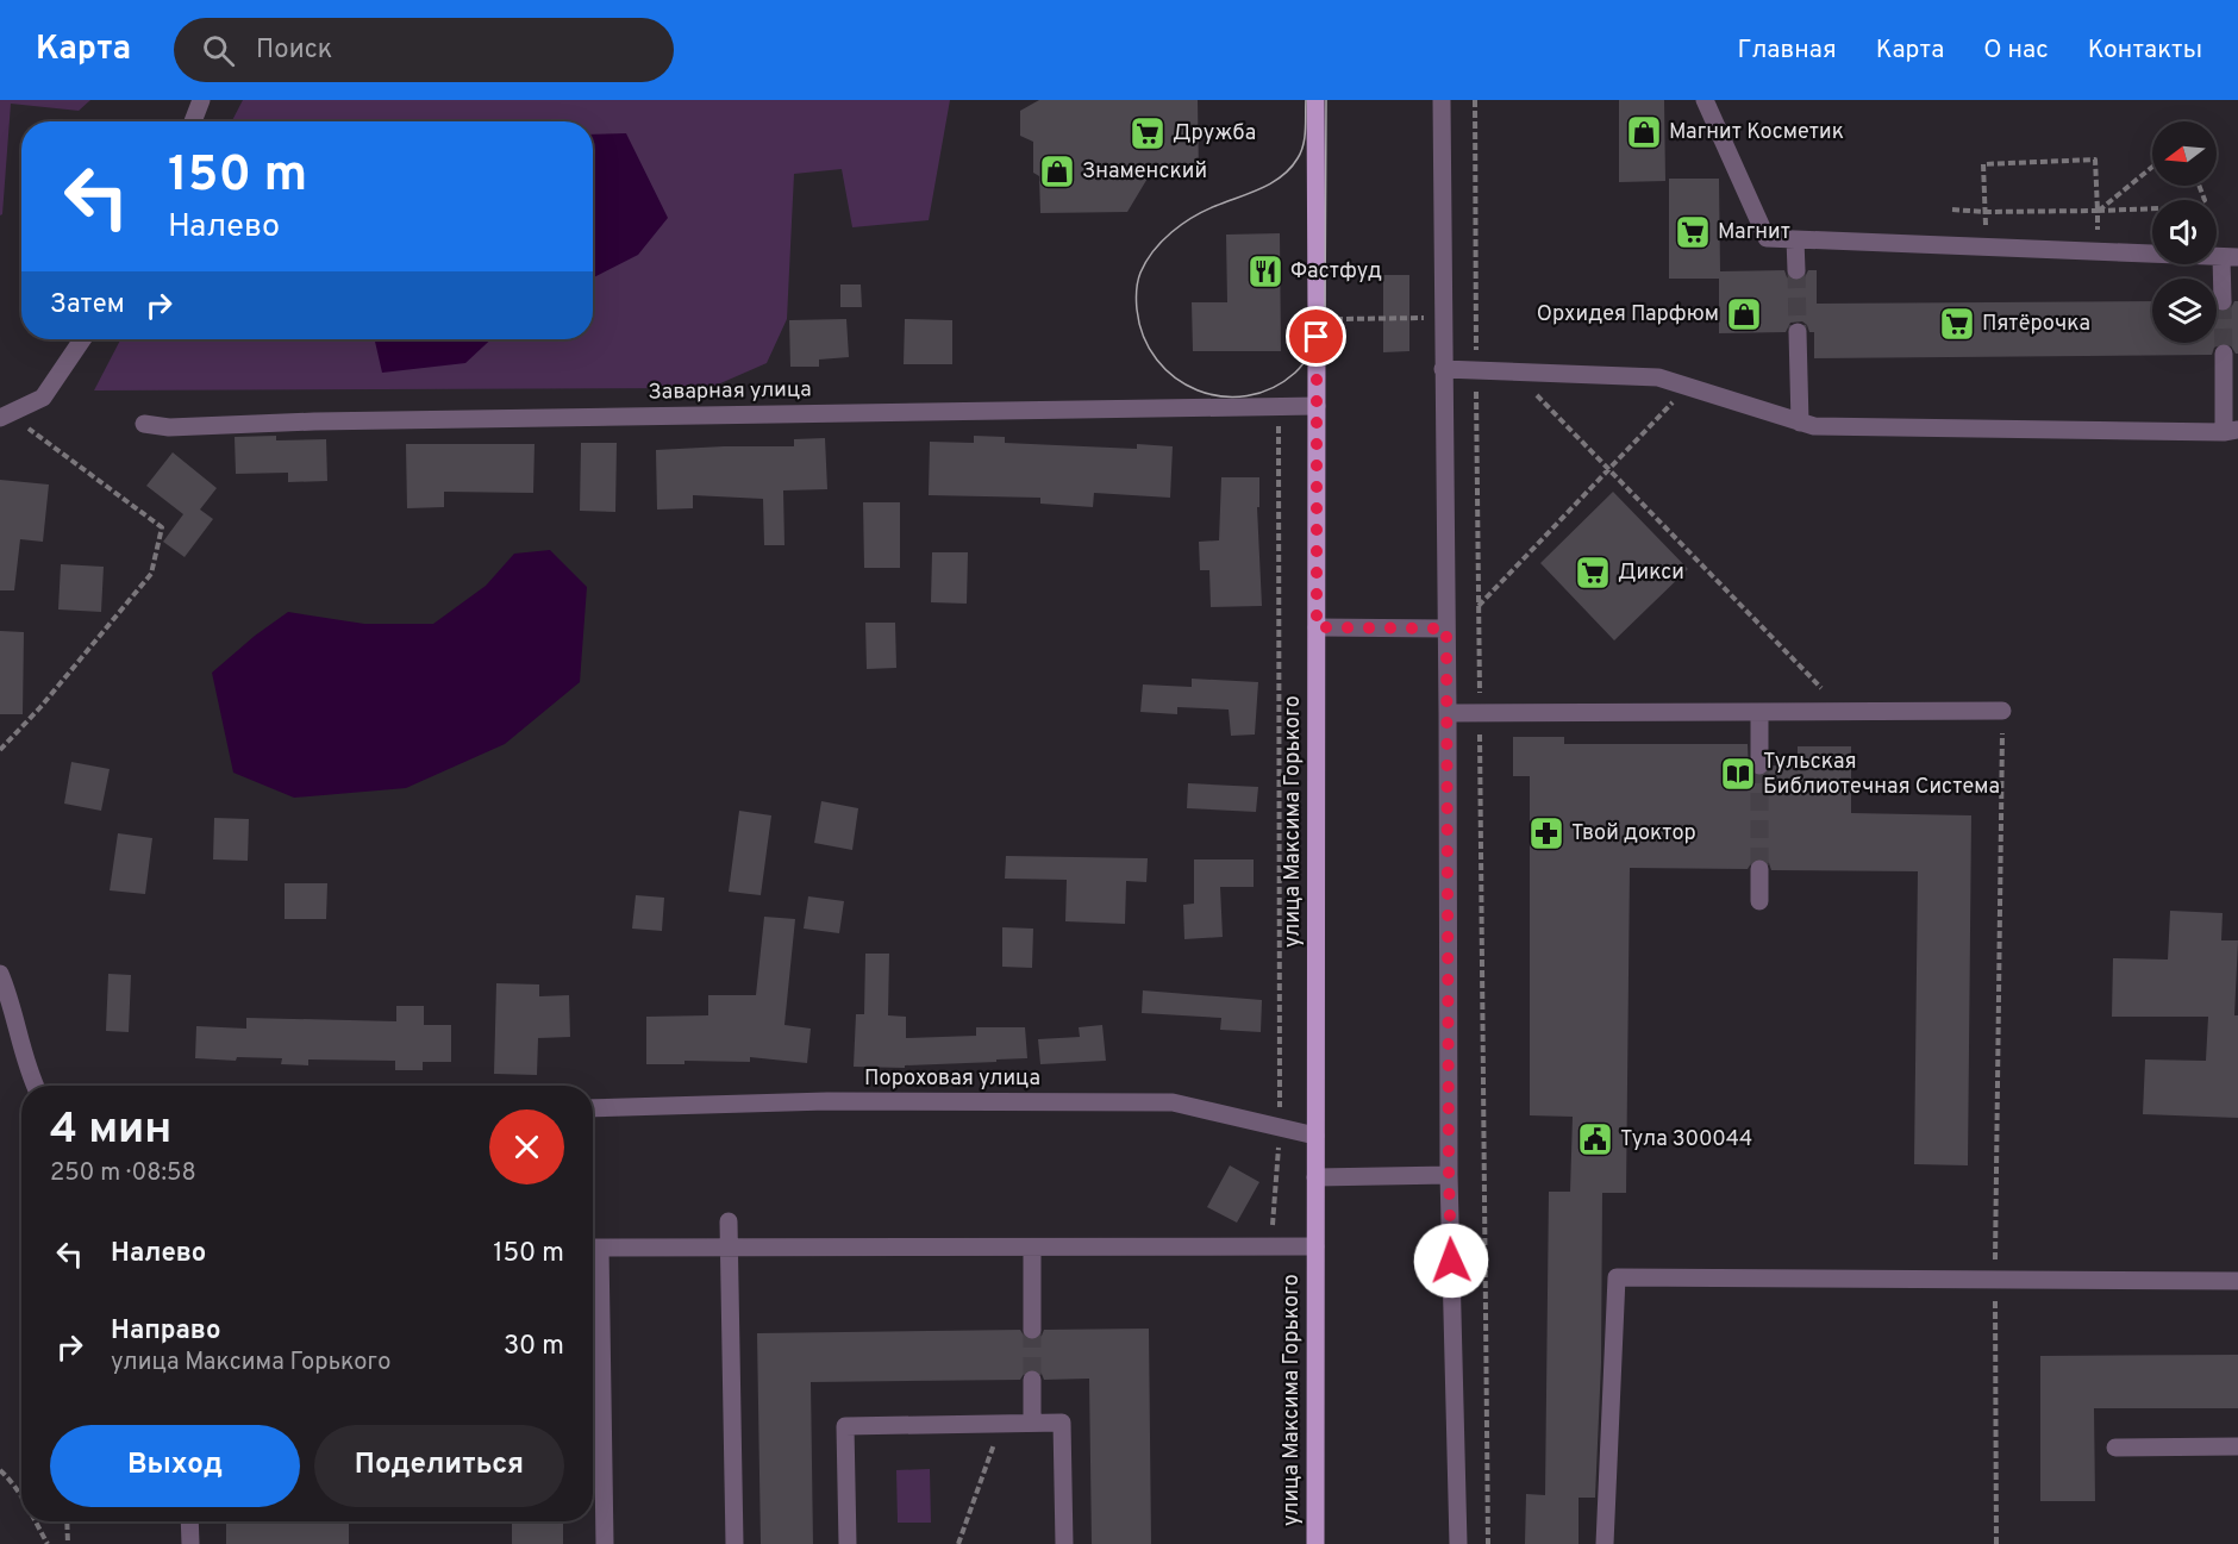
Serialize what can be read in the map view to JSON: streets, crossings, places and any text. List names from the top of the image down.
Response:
{
  "streets": {
    "main road": ["улица Максима Горького"],
    "street": ["Заварная улица", "Пороховая улица"]
  },
  "crossings": [
    ["Заварная улица", "улица Максима Горького"],
    ["улица Максима Горького", "Пороховая улица"]
  ],
  "places": {
    "shop": ["Магнит Косметик", "Знаменский", "Орхидея Парфюм"],
    "supermarket": [
      "Дружба",
      "Магнит",
      "Пятёрочка",
      "Дикси"
    ],
    "restaurant": ["Фастфуд"],
    "library": ["Тульская Библиотечная Система"],
    "pharmacy": ["Твой доктор"],
    "public building": ["Тула 300044"]
  },
  "north": "left",
  "page": {
    "header": "Карта",
    "search": "Поиск",
    "nav": [
      "Главная",
      "Карта",
      "О нас",
      "Контакты"
    ],
    "turn": ["150 m", "Налево"],
    "then": "Затем",
    "heading": ["4 мин", "250 m · 08:58"],
    "list": [
      {
        "name": "Налево",
        "value": "150 m"
      },
      {
        "name": "Направо",
        "note": "улица Максима Горького",
        "value": "30 m"
      }
    ],
    "buttons": ["Выход", "Поделиться"]
  }
}
